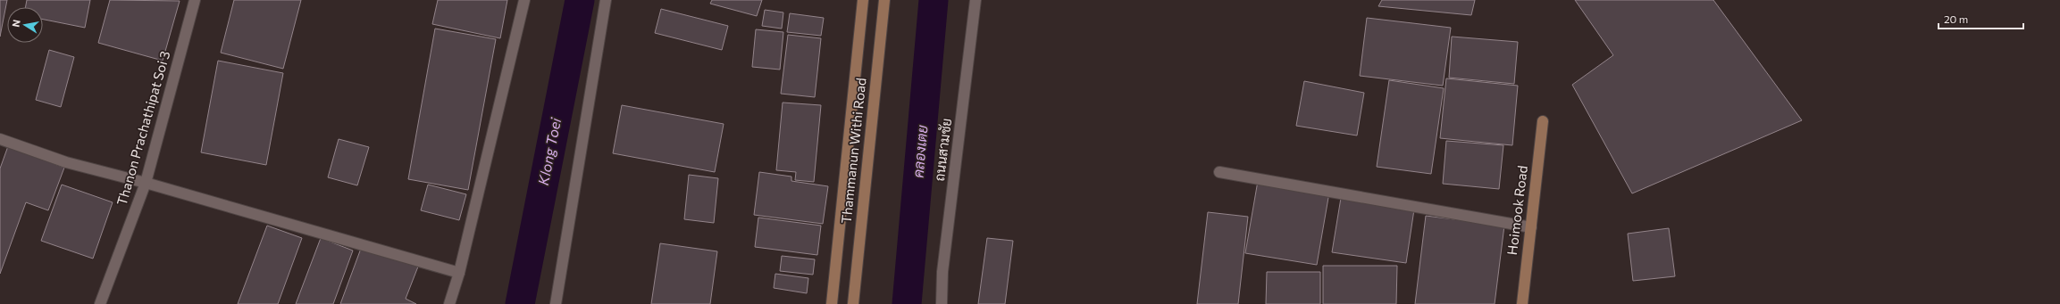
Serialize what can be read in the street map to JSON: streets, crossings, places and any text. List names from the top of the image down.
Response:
{
  "streets": {
    "street": [
      "Thanon Prachathipat Soi 3",
      "ถนนสามชัย",
      "Thammanun Withi Road",
      "Hoimook Road"
    ]
  },
  "water": ["Klong Toei", "คลองเตย"],
  "scale_bar": "20 m",
  "north": "left"
}
